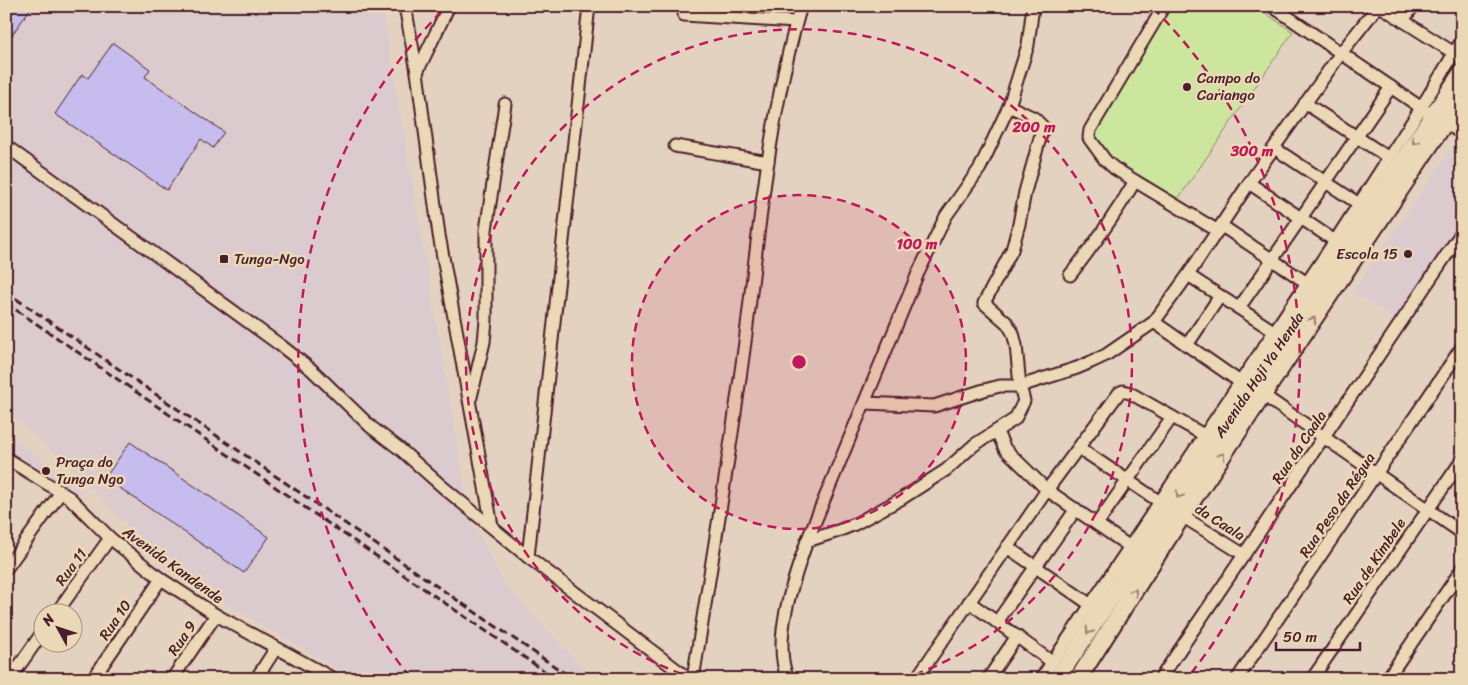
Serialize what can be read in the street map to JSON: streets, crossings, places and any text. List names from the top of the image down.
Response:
{
  "streets": {
    "main road": ["Avenida Hoji Ya Henda"],
    "street": [
      "Rua da Caala",
      "Rua Peso da Régua",
      "da Caala",
      "Rua de Kimbele",
      "Avenida Kandende",
      "Rua 11",
      "Rua 10",
      "Rua 9"
    ]
  },
  "crossings": [
    ["Avenida Hoji Ya Henda", "da Caala"],
    ["Rua da Caala", "da Caala"],
    ["Avenida Kandende", "Rua 11"],
    ["Avenida Kandende", "Rua 10"],
    ["Avenida Kandende", "Rua 9"]
  ],
  "places": {
    "other": ["Campo do Cariango", "Escola 15", "Praça do Tunga Ngo"],
    "transit": ["Tunga-Ngo"]
  },
  "scale_bar": "50 m",
  "north": "top left",
  "rings": ["200 m", "300 m", "100 m"]
}
